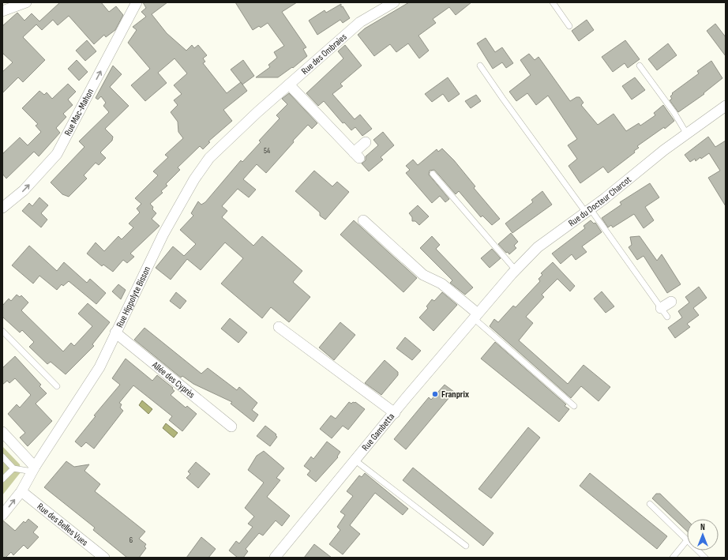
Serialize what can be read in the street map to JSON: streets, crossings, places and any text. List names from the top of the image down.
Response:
{
  "streets": {
    "street": [
      "Rue des Ombraies",
      "Rue Mac-Mahon",
      "Rue du Docteur Charcot",
      "Rue Hippolyte Bisson",
      "Allée des Cyprès",
      "Rue Gambetta",
      "Rue des Belles Vues"
    ]
  },
  "crossings": [
    ["Rue des Ombraies", "Rue Hippolyte Bisson"],
    ["Rue du Docteur Charcot", "Rue Gambetta"],
    ["Rue Hippolyte Bisson", "Allée des Cyprès"],
    ["Rue Hippolyte Bisson", "Rue des Belles Vues"]
  ],
  "one_way": ["Rue Mac-Mahon"],
  "places": ["Franprix"],
  "house_numbers": ["54", "6"],
  "north": "top"
}
